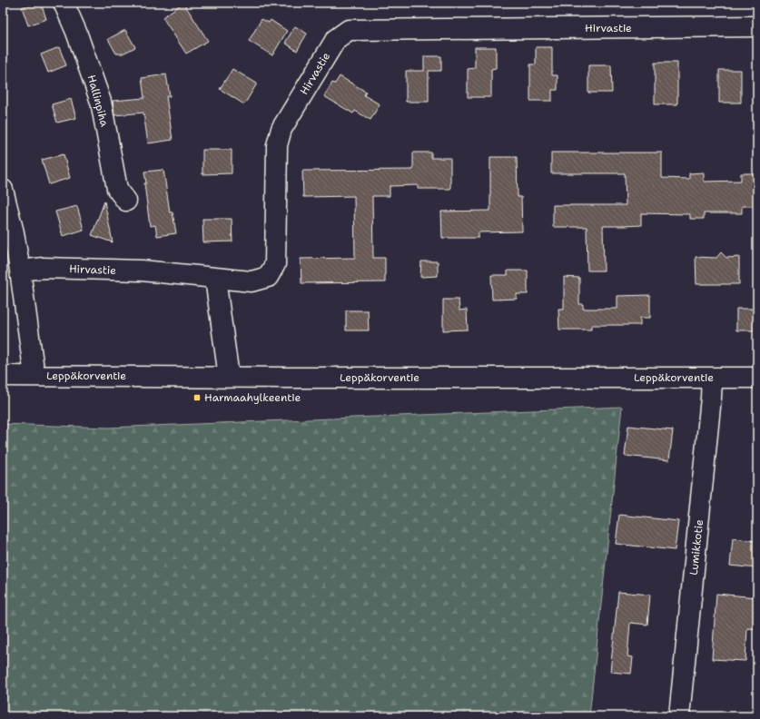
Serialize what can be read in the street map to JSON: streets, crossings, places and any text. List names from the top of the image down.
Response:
{
  "streets": {
    "street": [
      "Hirvastie",
      "Hallinpiha",
      "Leppäkorventie",
      "Lumikkotie"
    ]
  },
  "crossings": [
    ["Leppäkorventie", "Lumikkotie"]
  ],
  "places": {
    "transit": ["Harmaahylkeentie"]
  }
}
